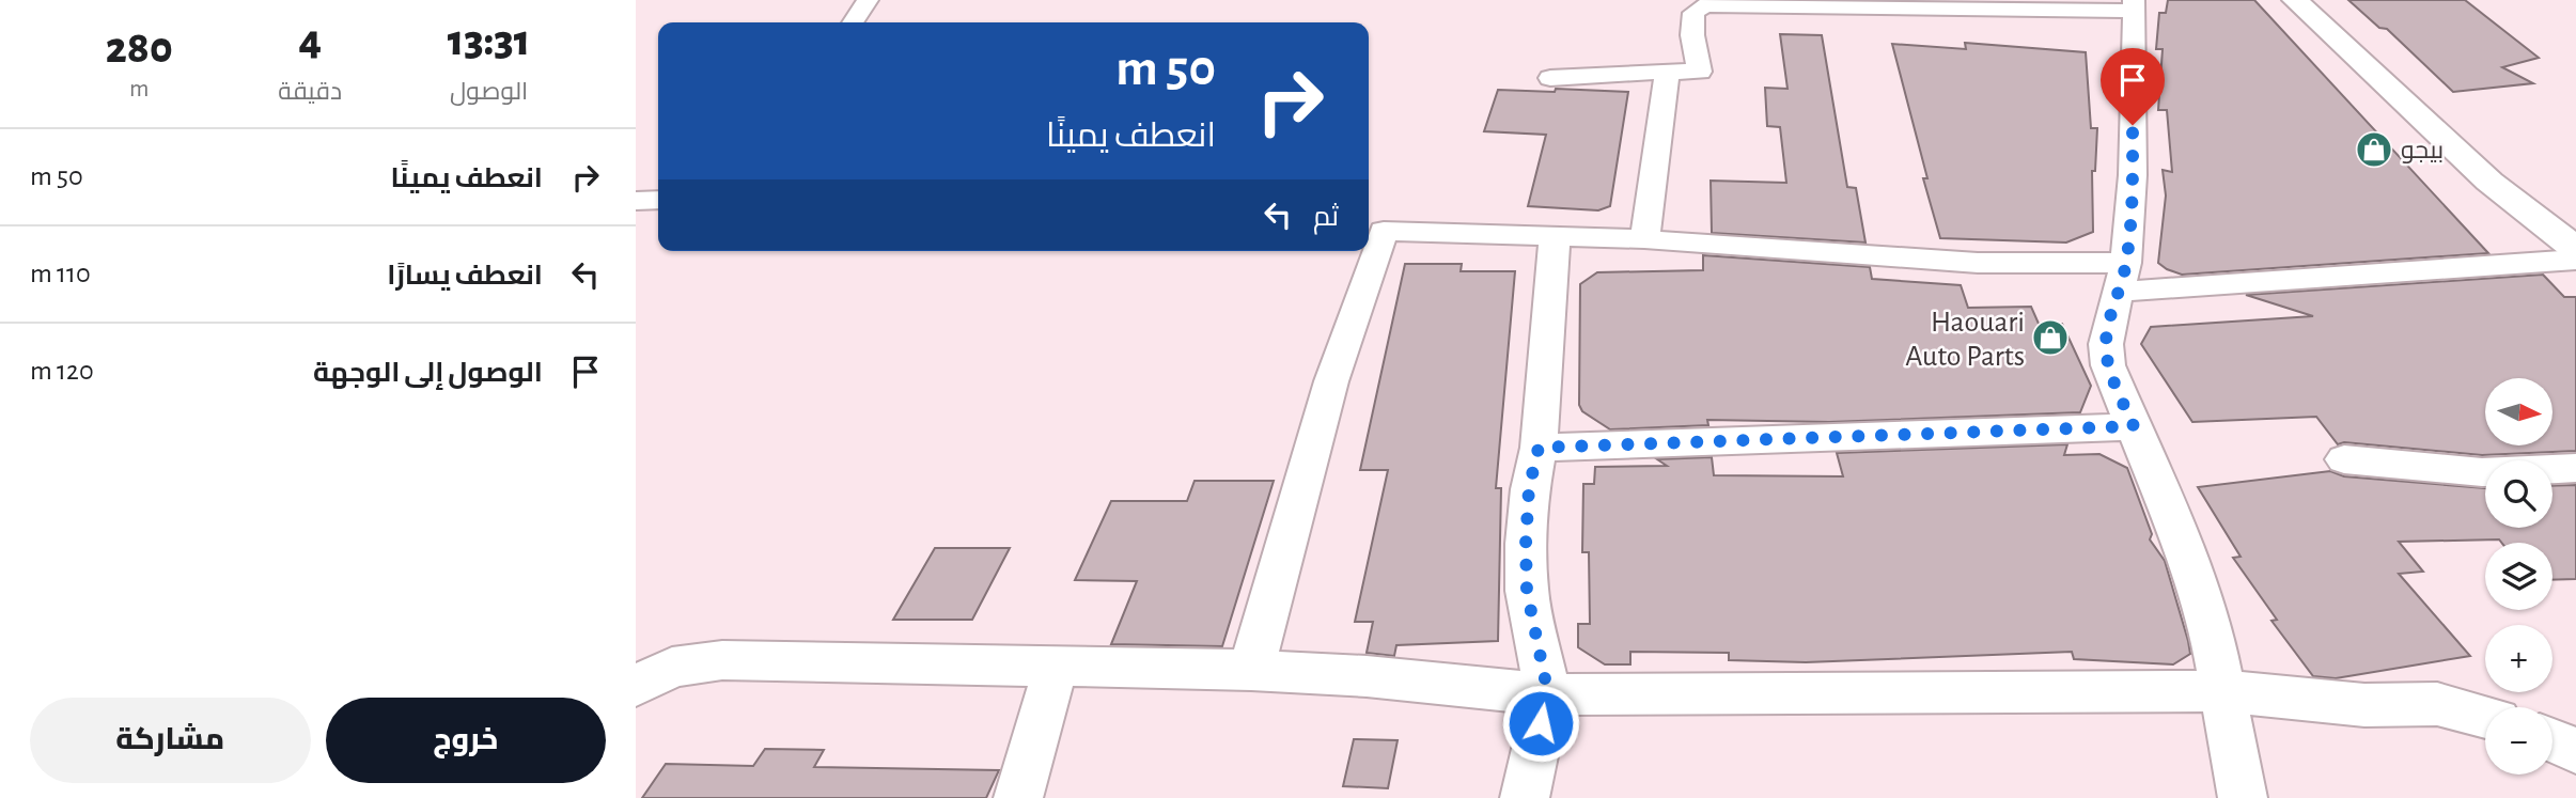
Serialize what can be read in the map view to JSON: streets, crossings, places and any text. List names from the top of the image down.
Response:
{
  "places": {
    "shop": ["بيجو", "Haouari Auto Parts"]
  },
  "north": "right",
  "page": {
    "eta": [
      "13:31",
      "الوصول",
      "4",
      "دقيقة",
      "280",
      "m"
    ],
    "turn": ["50 m", "انعطف يمينًا"],
    "list": [
      {
        "name": "انعطف يمينًا",
        "value": "50 m"
      },
      {
        "name": "انعطف يسارًا",
        "value": "110 m"
      },
      {
        "name": "الوصول إلى الوجهة",
        "value": "120 m"
      }
    ],
    "then": "ثم",
    "map_buttons": ["+", "−"],
    "buttons": ["خروج", "مشاركة"]
  }
}
